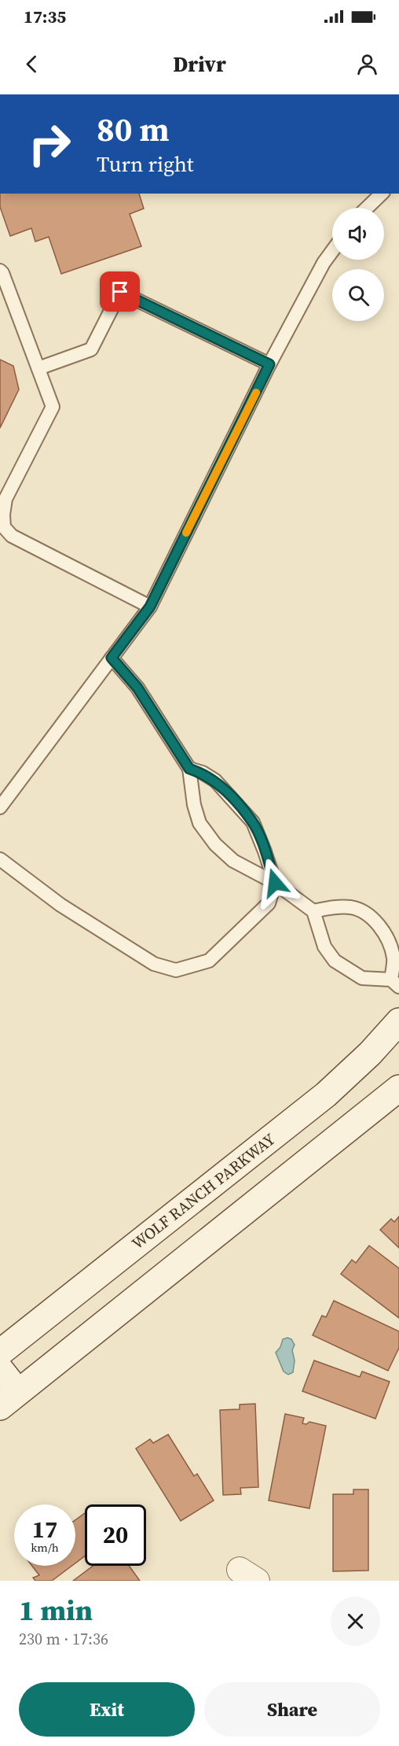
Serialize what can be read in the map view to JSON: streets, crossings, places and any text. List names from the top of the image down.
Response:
{
  "streets": {
    "street": ["WOLF RANCH PARKWAY"]
  },
  "page": {
    "status": "17:35",
    "header": "Drivr",
    "turn": ["80 m", "Turn right"],
    "speed": "17 km/h",
    "limit": "20",
    "heading": ["1 min", "230 m · 17:36"],
    "buttons": ["Exit", "Share"]
  }
}
